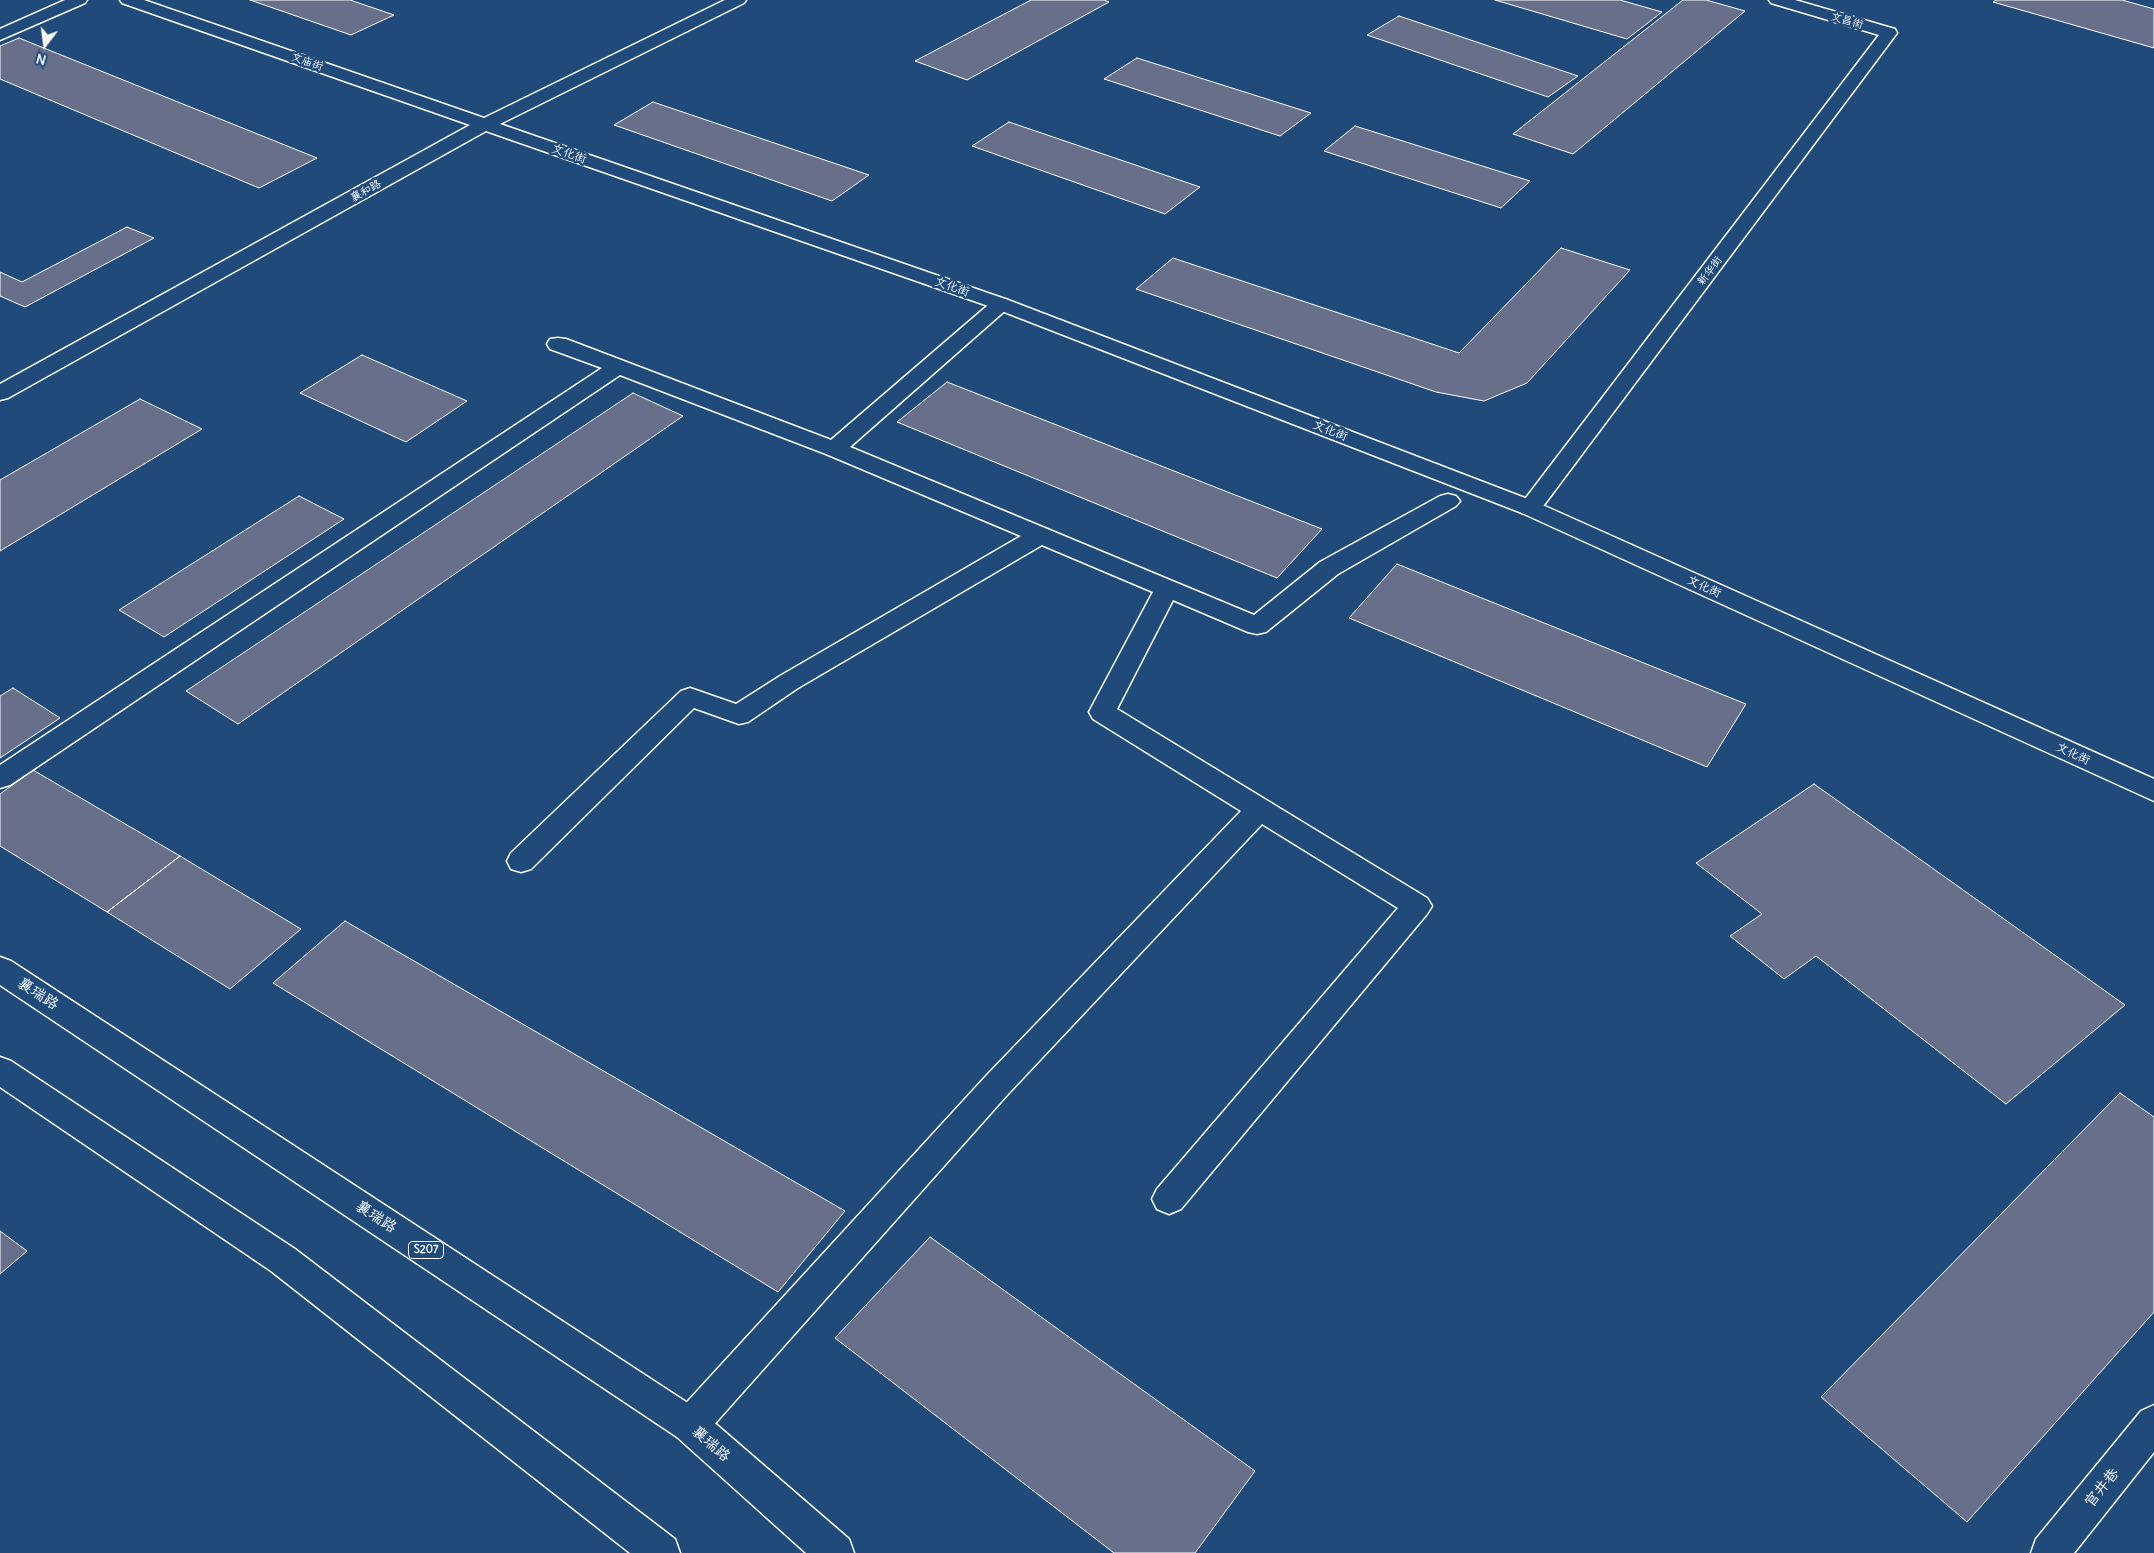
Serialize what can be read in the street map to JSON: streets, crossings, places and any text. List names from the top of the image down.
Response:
{
  "streets": {
    "main road": [
      "文昌街",
      "文庙街",
      "文化街",
      "襄和路",
      "新华街",
      "襄瑞路",
      "S207",
      "官井巷"
    ]
  },
  "crossings": [
    ["文昌街", "新华街"],
    ["文庙街", "文化街"],
    ["文庙街", "襄和路"],
    ["文化街", "襄和路"],
    ["文化街", "新华街"]
  ],
  "north": "bottom"
}
